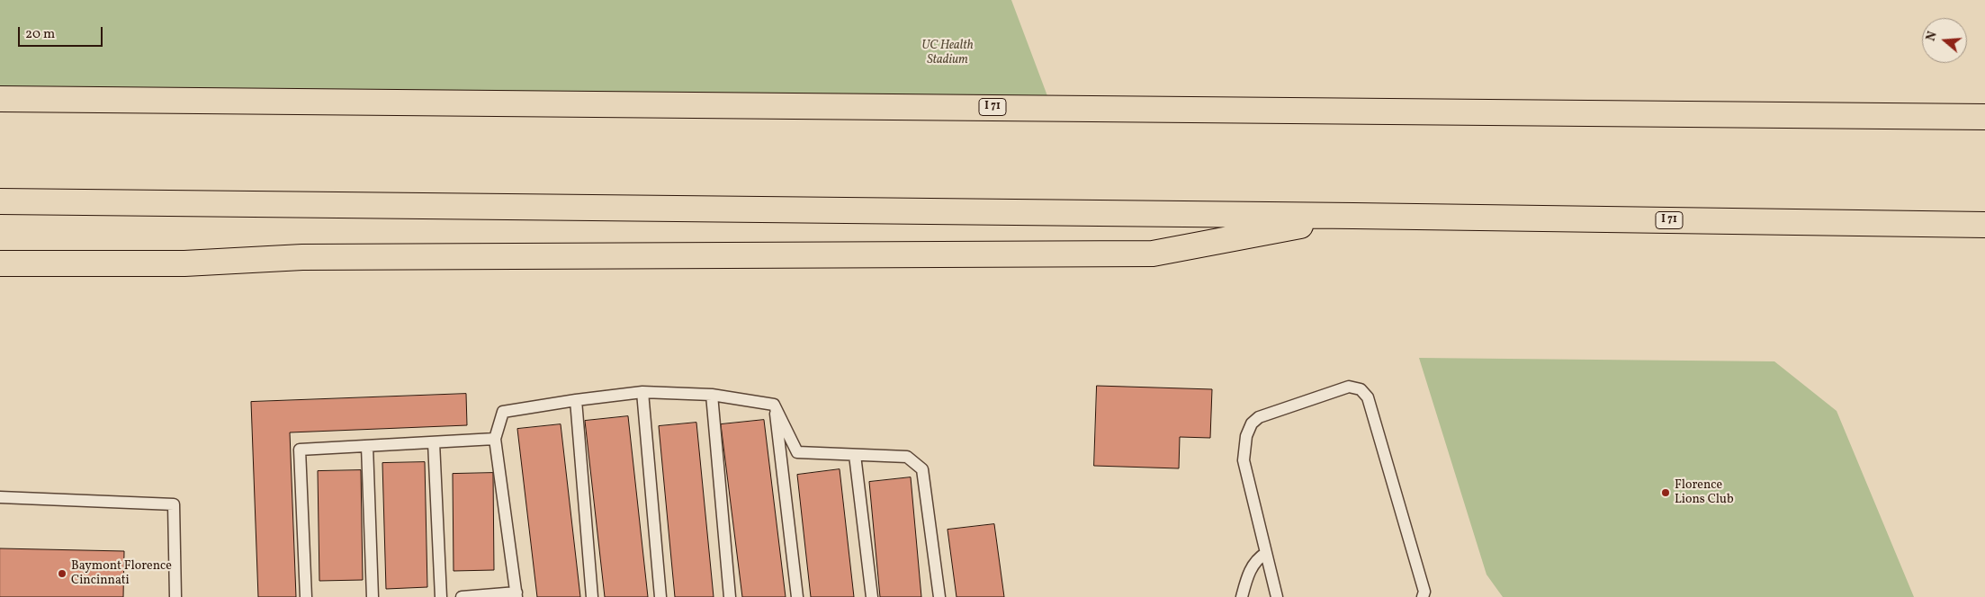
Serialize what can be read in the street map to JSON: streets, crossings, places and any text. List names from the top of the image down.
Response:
{
  "streets": {
    "highway": ["I 71"]
  },
  "parks": ["UC Health Stadium"],
  "places": ["Florence Lions Club", "Baymont Florence Cincinnati"],
  "scale_bar": "20 m",
  "north": "left"
}
